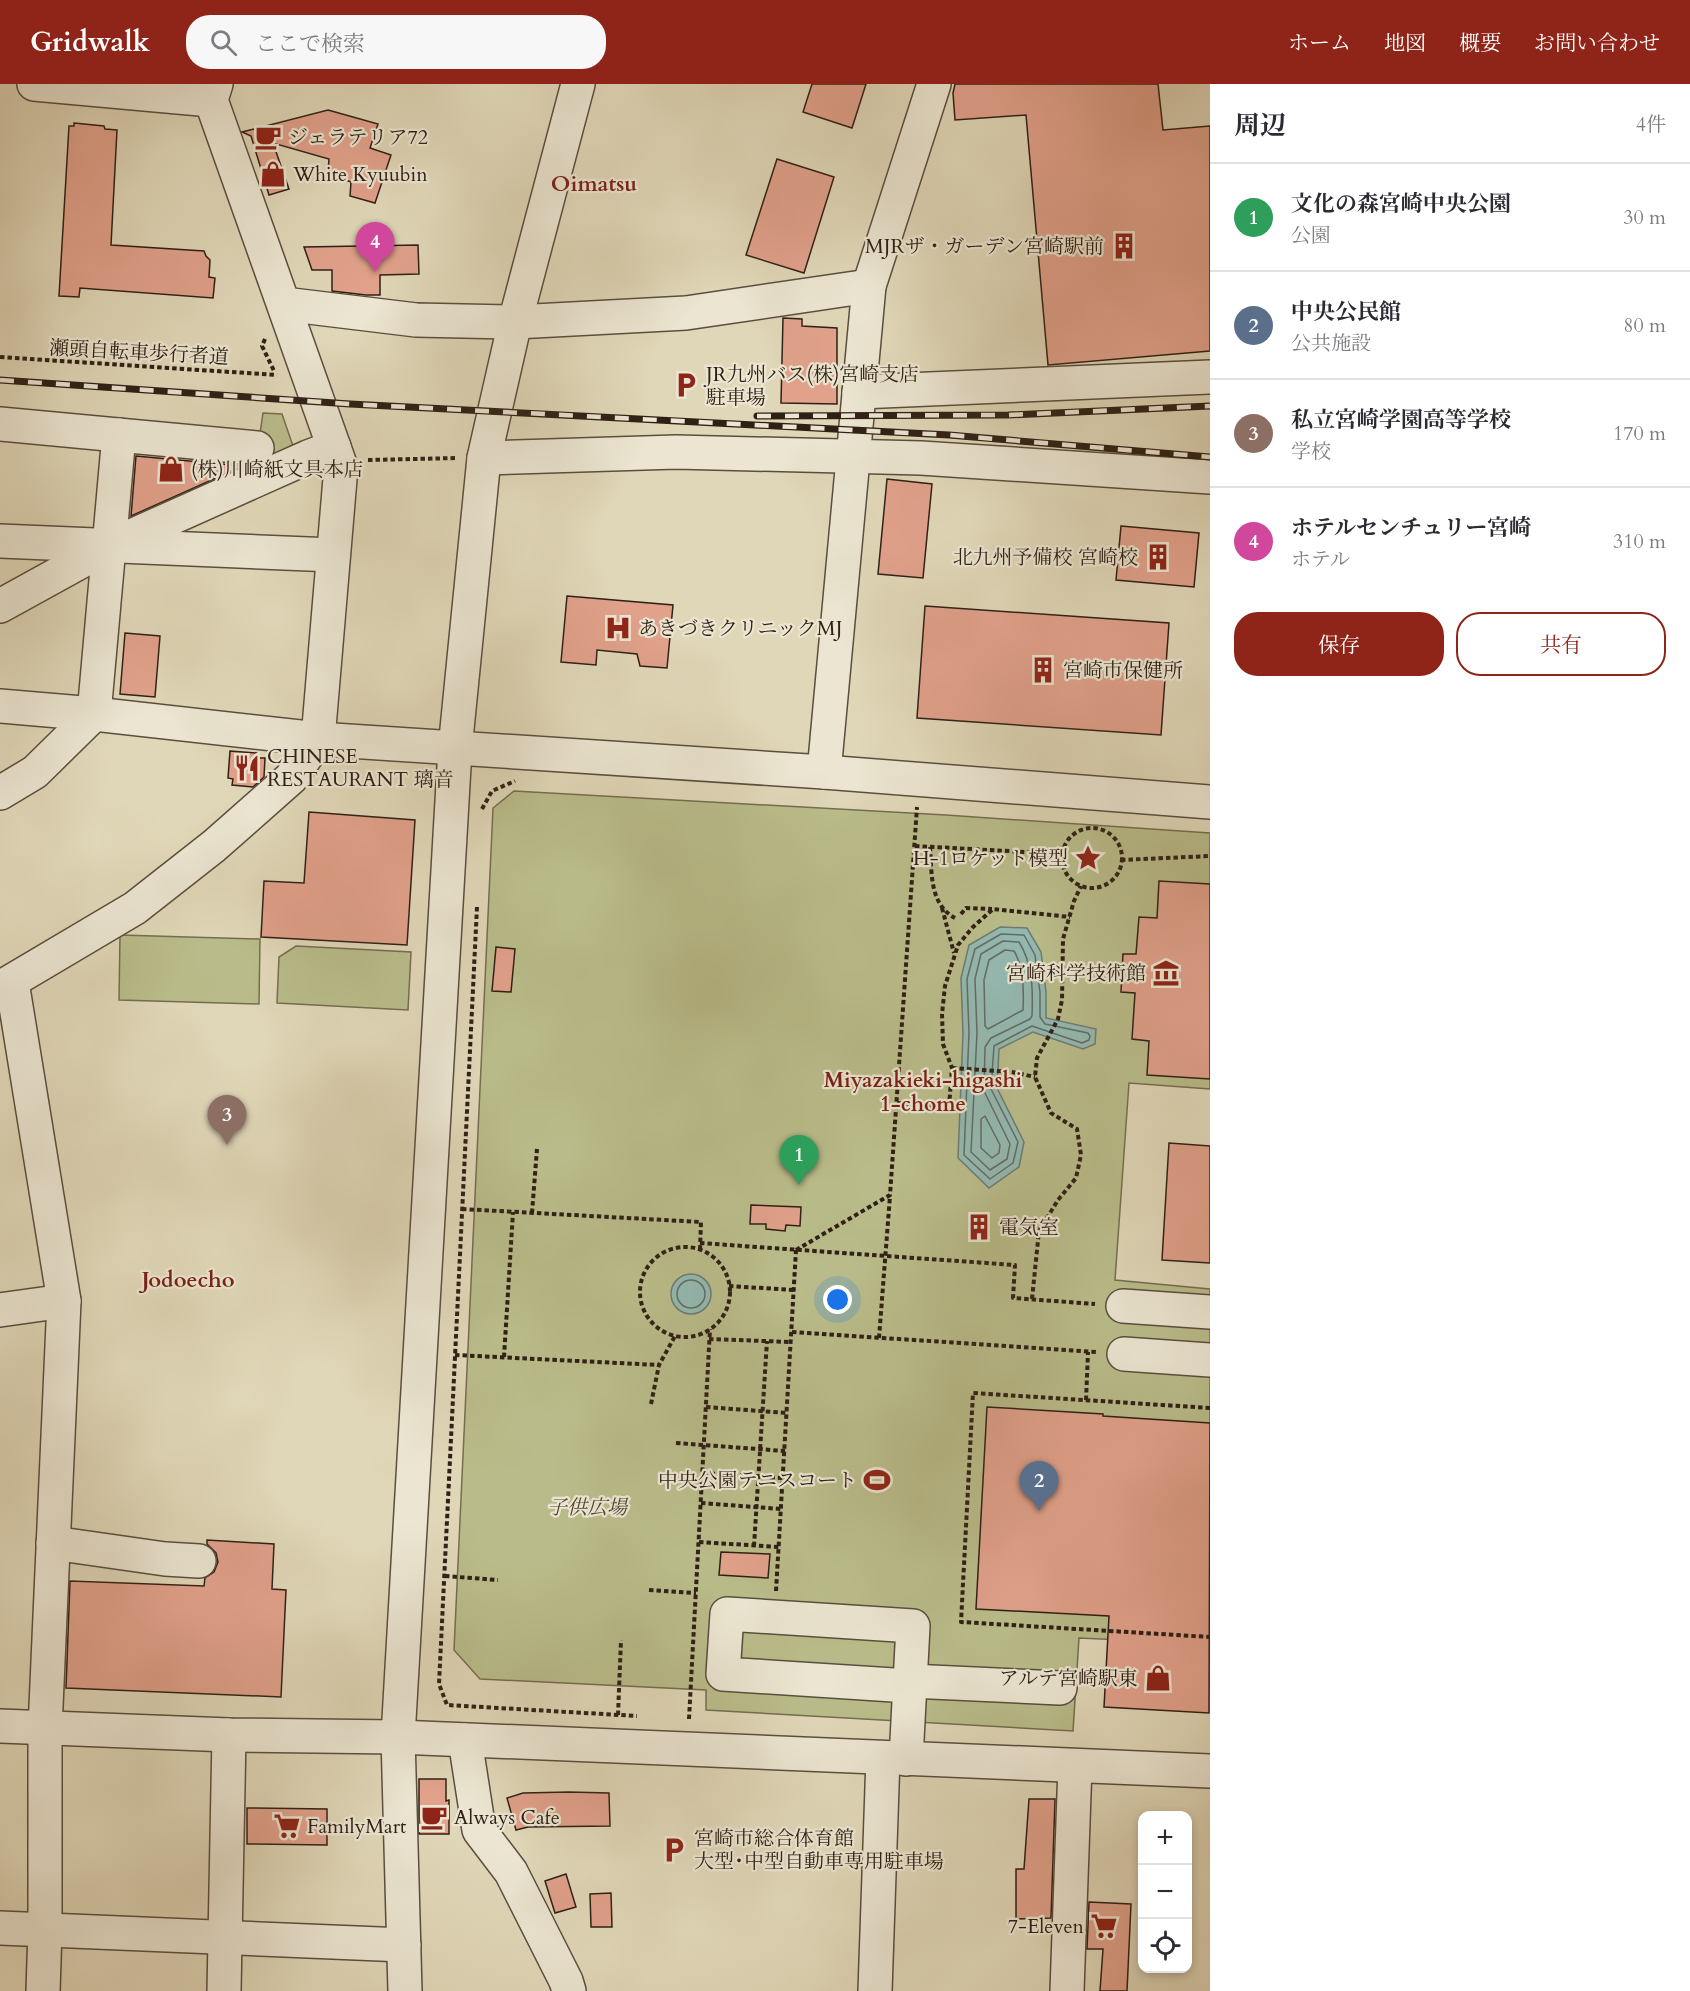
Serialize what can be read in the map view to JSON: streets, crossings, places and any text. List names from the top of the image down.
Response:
{
  "streets": {
    "path": ["瀬頭自転車歩行者道"]
  },
  "districts": ["Oimatsu", "Miyazakieki-higashi 1-chome", "Jodoecho"],
  "parks": ["子供広場"],
  "places": {
    "cafe": ["ジェラテリア72", "Always Cafe"],
    "shop": ["White Kyuubin", "(株)川崎紙文具本店", "アルテ宮崎駅東"],
    "building": [
      "MJRザ・ガーデン宮崎駅前",
      "北九州予備校 宮崎校",
      "宮崎市保健所",
      "電気室"
    ],
    "parking": ["JR九州バス(株)宮崎支店 駐車場", "宮崎市総合体育館 大型･中型自動車専用駐車場"],
    "hospital": ["あきづきクリニックMJ"],
    "restaurant": ["CHINESE RESTAURANT 璃音"],
    "place": ["H-1ロケット模型"],
    "museum": ["宮崎科学技術館"],
    "sports": ["中央公園テニスコート"],
    "supermarket": ["FamilyMart", "7-Eleven"]
  },
  "page": {
    "header": "Gridwalk",
    "search": "ここで検索",
    "nav": [
      "ホーム",
      "地図",
      "概要",
      "お問い合わせ"
    ],
    "heading": ["周辺", "4件"],
    "list": [
      {
        "mark": "1",
        "name": "文化の森宮崎中央公園",
        "note": "公園",
        "value": "30 m"
      },
      {
        "mark": "2",
        "name": "中央公民館",
        "note": "公共施設",
        "value": "80 m"
      },
      {
        "mark": "3",
        "name": "私立宮崎学園高等学校",
        "note": "学校",
        "value": "170 m"
      },
      {
        "mark": "4",
        "name": "ホテルセンチュリー宮崎",
        "note": "ホテル",
        "value": "310 m"
      }
    ],
    "pins": [
      "4",
      "3",
      "1",
      "2"
    ],
    "buttons": ["保存", "共有"],
    "map_buttons": ["+", "−"]
  }
}
